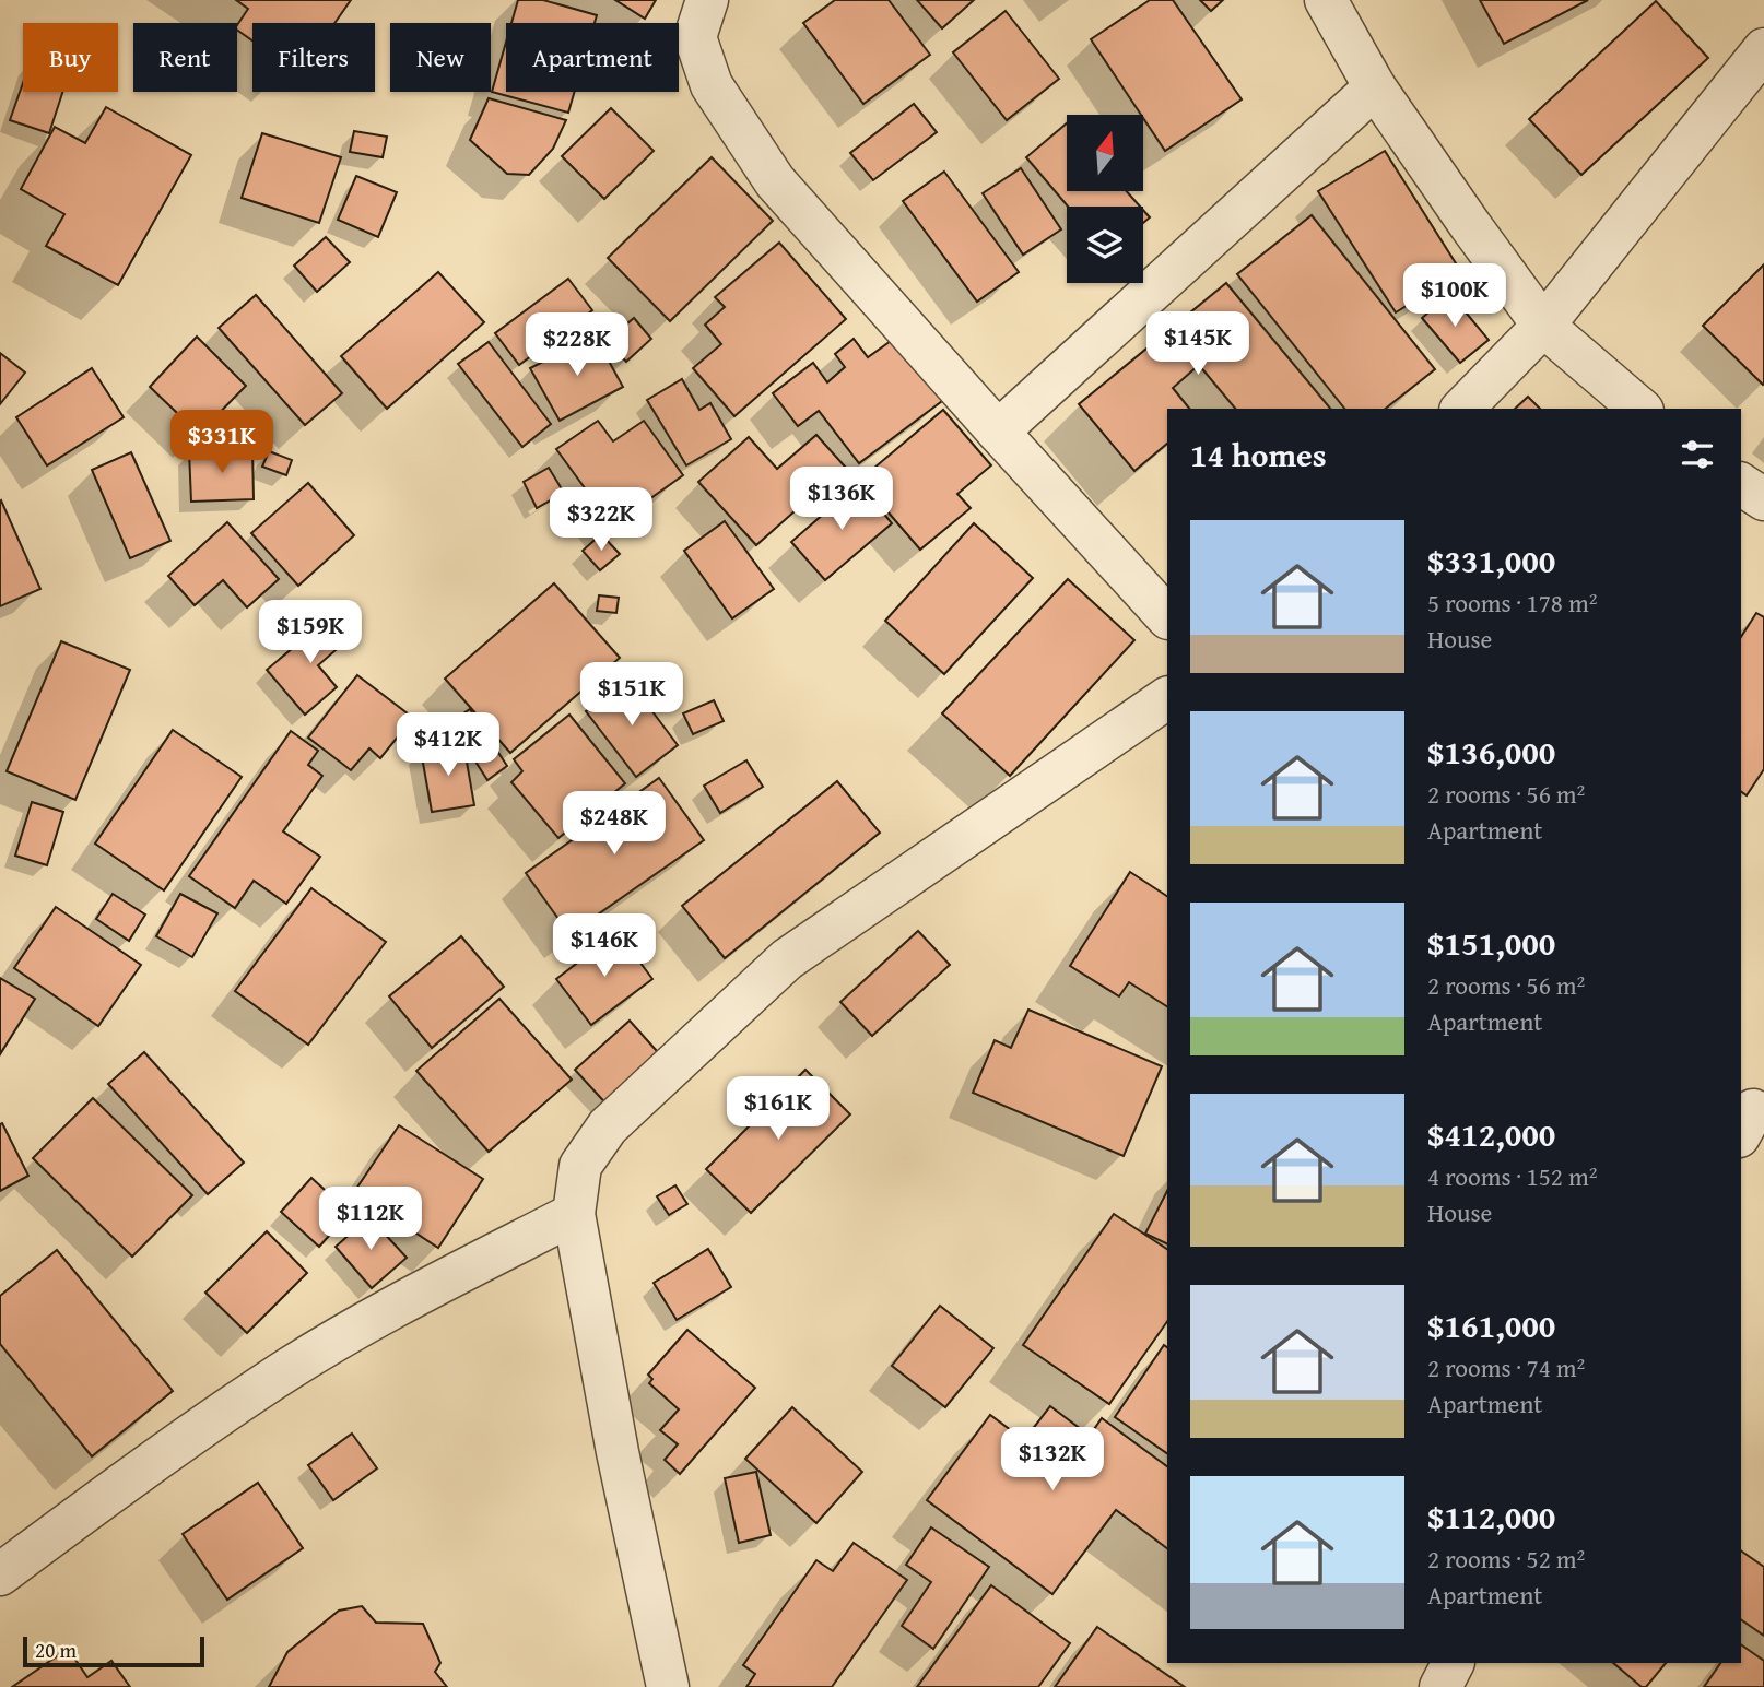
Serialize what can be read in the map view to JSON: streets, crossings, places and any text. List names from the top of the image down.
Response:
{
  "scale_bar": "20 m",
  "north": "top",
  "page": {
    "chip": [
      "Buy",
      "Rent",
      "Filters",
      "New",
      "Apartment"
    ],
    "price": [
      "$100K",
      "$145K",
      "$228K",
      "$331K",
      "$136K",
      "$322K",
      "$159K",
      "$151K",
      "$412K",
      "$248K",
      "$146K",
      "$161K",
      "$112K",
      "$132K"
    ],
    "heading": "14 homes",
    "list": [
      {
        "name": "$331,000",
        "note": "5 rooms · 178 m² · House"
      },
      {
        "name": "$136,000",
        "note": "2 rooms · 56 m² · Apartment"
      },
      {
        "name": "$151,000",
        "note": "2 rooms · 56 m² · Apartment"
      },
      {
        "name": "$412,000",
        "note": "4 rooms · 152 m² · House"
      },
      {
        "name": "$161,000",
        "note": "2 rooms · 74 m² · Apartment"
      },
      {
        "name": "$112,000",
        "note": "2 rooms · 52 m² · Apartment"
      }
    ],
    "scale": "20 m"
  }
}
